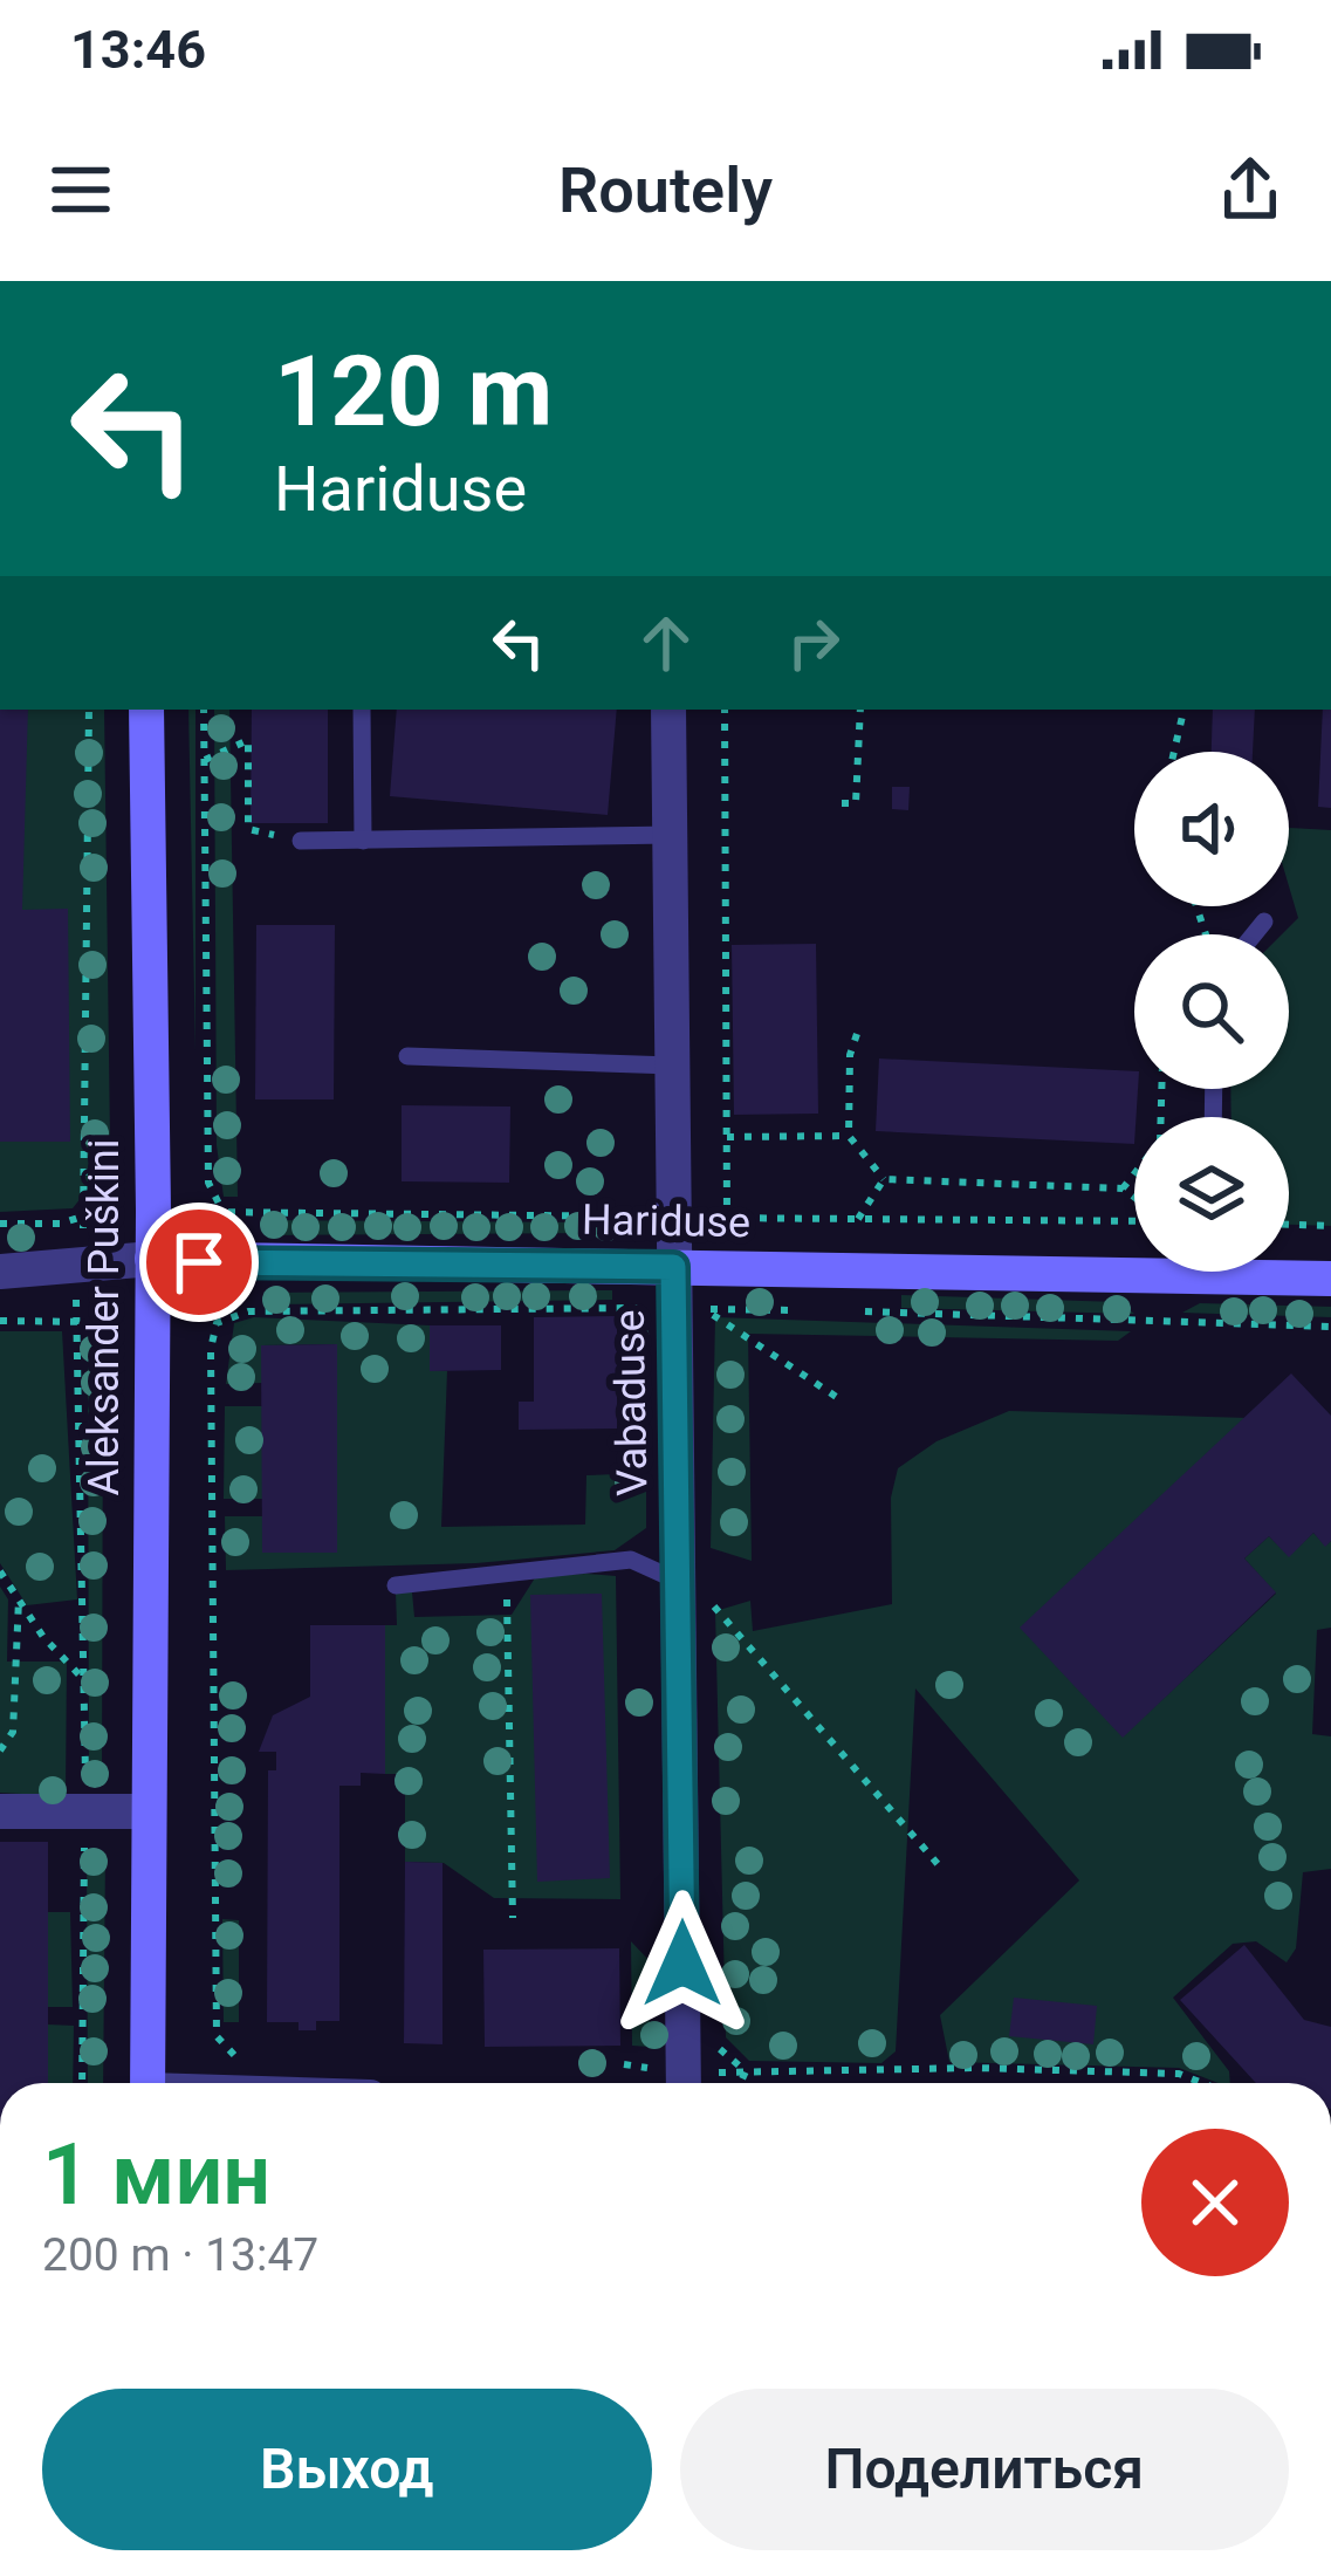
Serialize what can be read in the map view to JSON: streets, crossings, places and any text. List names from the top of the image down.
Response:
{
  "streets": {
    "main road": ["Hariduse", "Aleksander Puškini"],
    "street": ["Vabaduse"]
  },
  "crossings": [
    ["Hariduse", "Aleksander Puškini"],
    ["Hariduse", "Vabaduse"]
  ],
  "page": {
    "status": "13:46",
    "header": "Routely",
    "turn": ["120 m", "Hariduse"],
    "heading": ["1 мин", "200 m · 13:47"],
    "buttons": ["Выход", "Поделиться"]
  }
}
